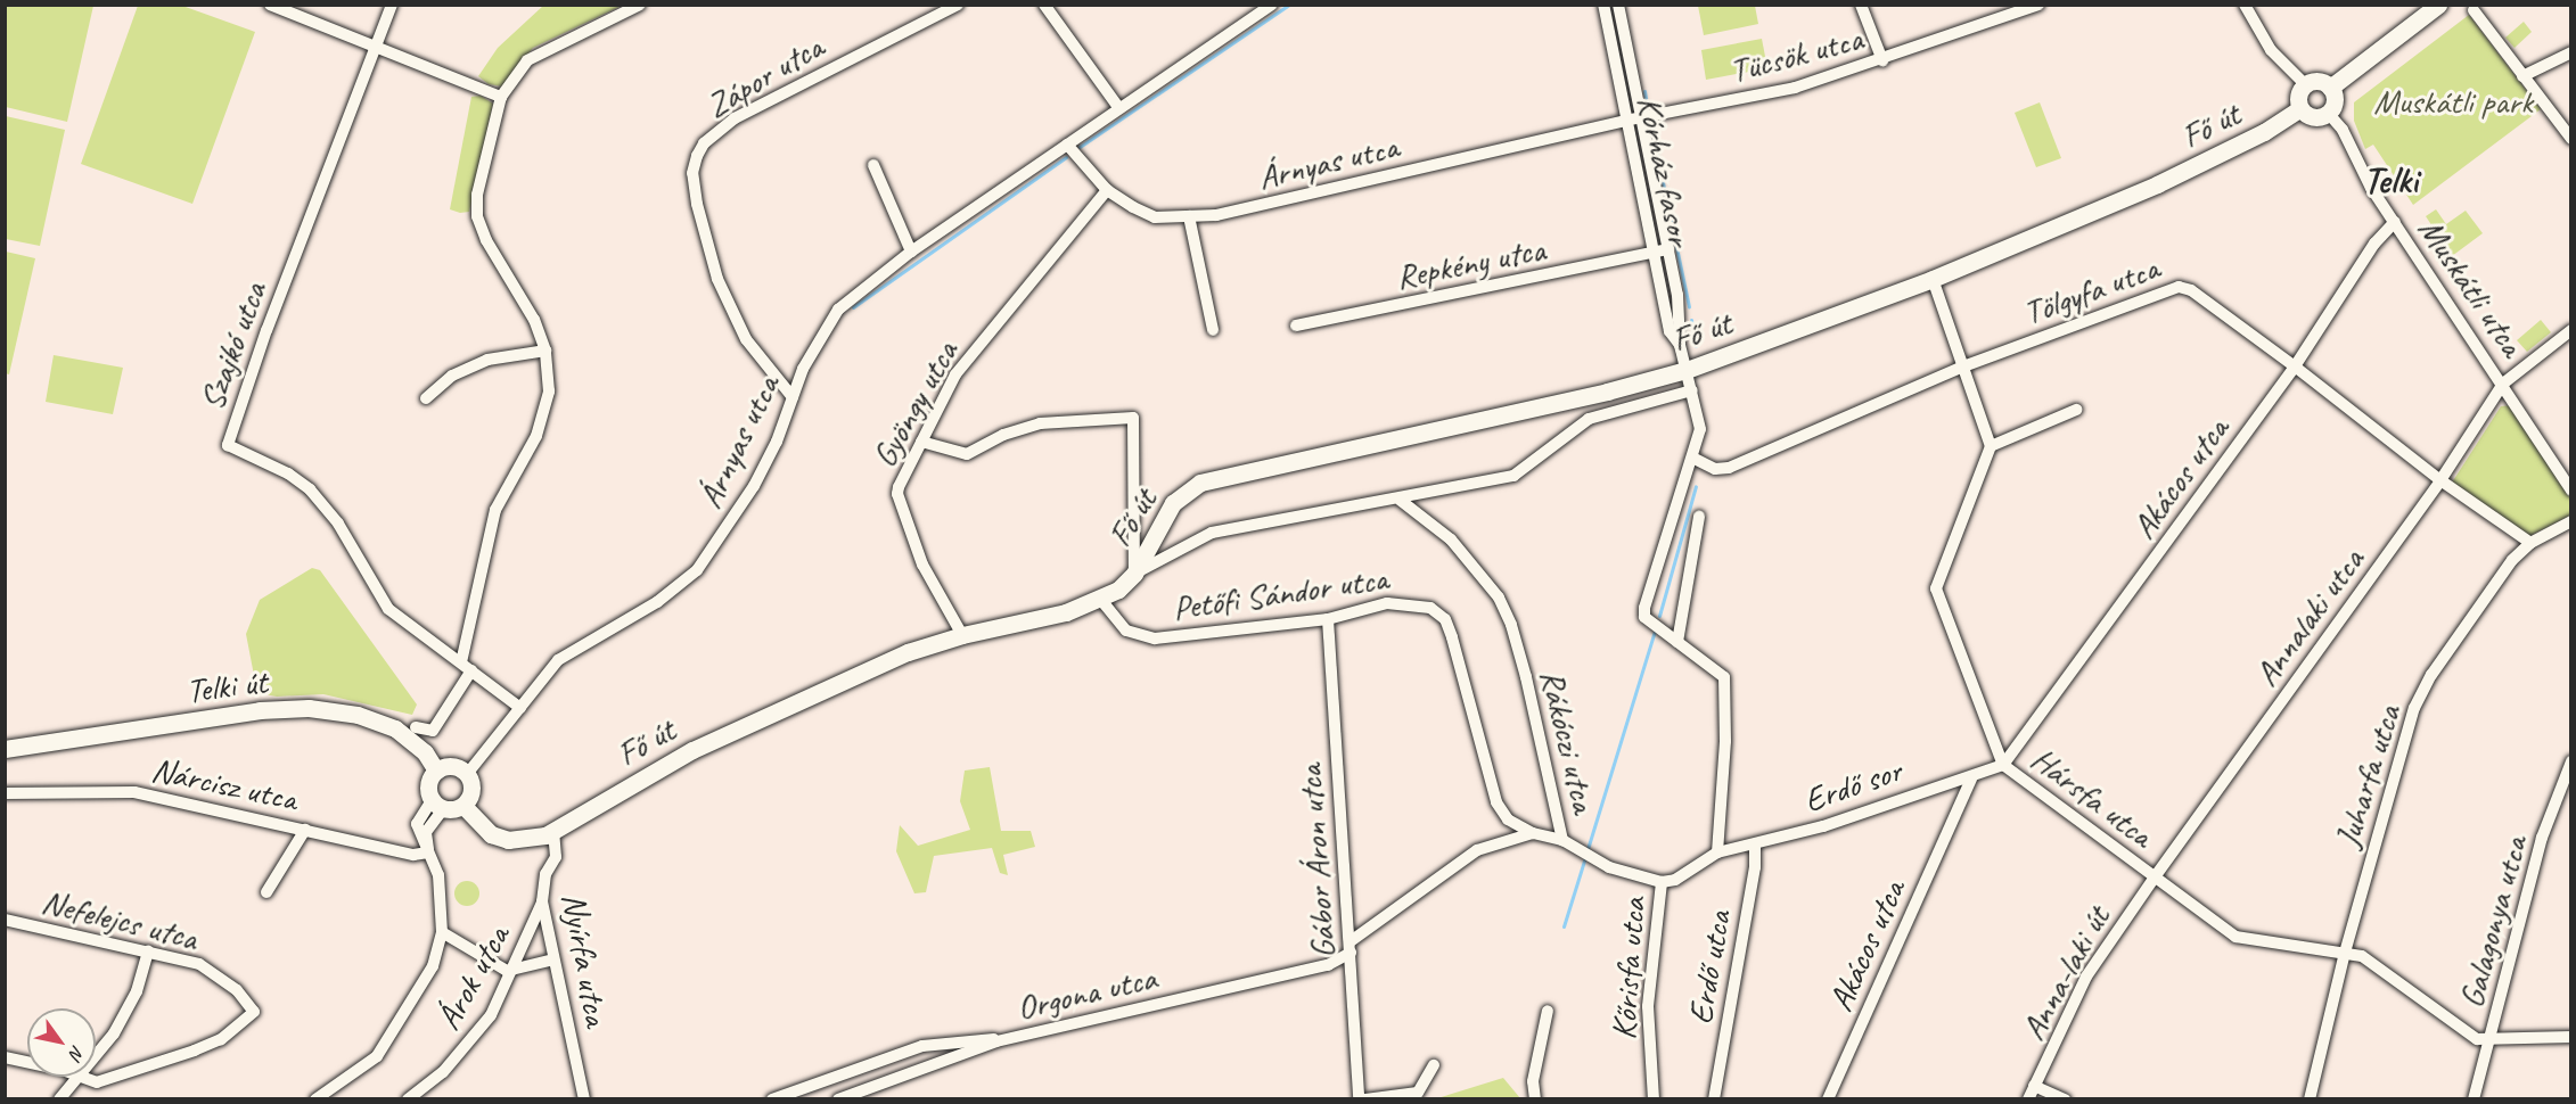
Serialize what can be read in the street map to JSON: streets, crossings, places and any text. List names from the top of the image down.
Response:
{
  "streets": {
    "main road": ["Fő út", "Telki út"],
    "street": [
      "Tücsök utca",
      "Zápor utca",
      "Árnyas utca",
      "Kórház fasor",
      "Repkény utca",
      "Muskátli utca",
      "Tölgyfa utca",
      "Szajkó utca",
      "Gyöngy utca",
      "Akácos utca",
      "Petőfi Sándor utca",
      "Annalaki utca",
      "Rákóczi utca",
      "Juharfa utca",
      "Nárcisz utca",
      "Erdő sor",
      "Hársfa utca",
      "Gábor Áron utca",
      "Nefelejcs utca",
      "Galagonya utca",
      "Nyírfa utca",
      "Erdő utca",
      "Kőrisfa utca",
      "Anna-laki út",
      "Árok utca",
      "Orgona utca"
    ]
  },
  "crossings": [
    ["Tücsök utca", "Árnyas utca"],
    ["Tücsök utca", "Kórház fasor"],
    ["Zápor utca", "Árnyas utca"],
    ["Fő út", "Árnyas utca"],
    ["Fő út", "Kórház fasor"],
    ["Fő út", "Muskátli utca"],
    ["Fő út", "Gyöngy utca"],
    ["Fő út", "Petőfi Sándor utca"],
    ["Fő út", "Telki út"],
    ["Fő út", "Rákóczi utca"],
    ["Fő út", "Nyírfa utca"],
    ["Árnyas utca", "Kórház fasor"],
    ["Árnyas utca", "Szajkó utca"],
    ["Árnyas utca", "Gyöngy utca"],
    ["Árnyas utca", "Telki út"],
    ["Kórház fasor", "Repkény utca"],
    ["Muskátli utca", "Akácos utca"],
    ["Muskátli utca", "Annalaki utca"],
    ["Tölgyfa utca", "Akácos utca"],
    ["Tölgyfa utca", "Annalaki utca"],
    ["Tölgyfa utca", "Juharfa utca"],
    ["Akácos utca", "Erdő sor"],
    ["Akácos utca", "Hársfa utca"],
    ["Petőfi Sándor utca", "Rákóczi utca"],
    ["Petőfi Sándor utca", "Gábor Áron utca"],
    ["Annalaki utca", "Hársfa utca"],
    ["Annalaki utca", "Anna-laki út"],
    ["Rákóczi utca", "Kőrisfa utca"],
    ["Juharfa utca", "Hársfa utca"],
    ["Erdő sor", "Hársfa utca"],
    ["Erdő sor", "Erdő utca"],
    ["Hársfa utca", "Galagonya utca"],
    ["Hársfa utca", "Anna-laki út"],
    ["Gábor Áron utca", "Orgona utca"],
    ["Nyírfa utca", "Árok utca"]
  ],
  "districts": ["Telki"],
  "parks": ["Muskátli park"],
  "north": "bottom right"
}
